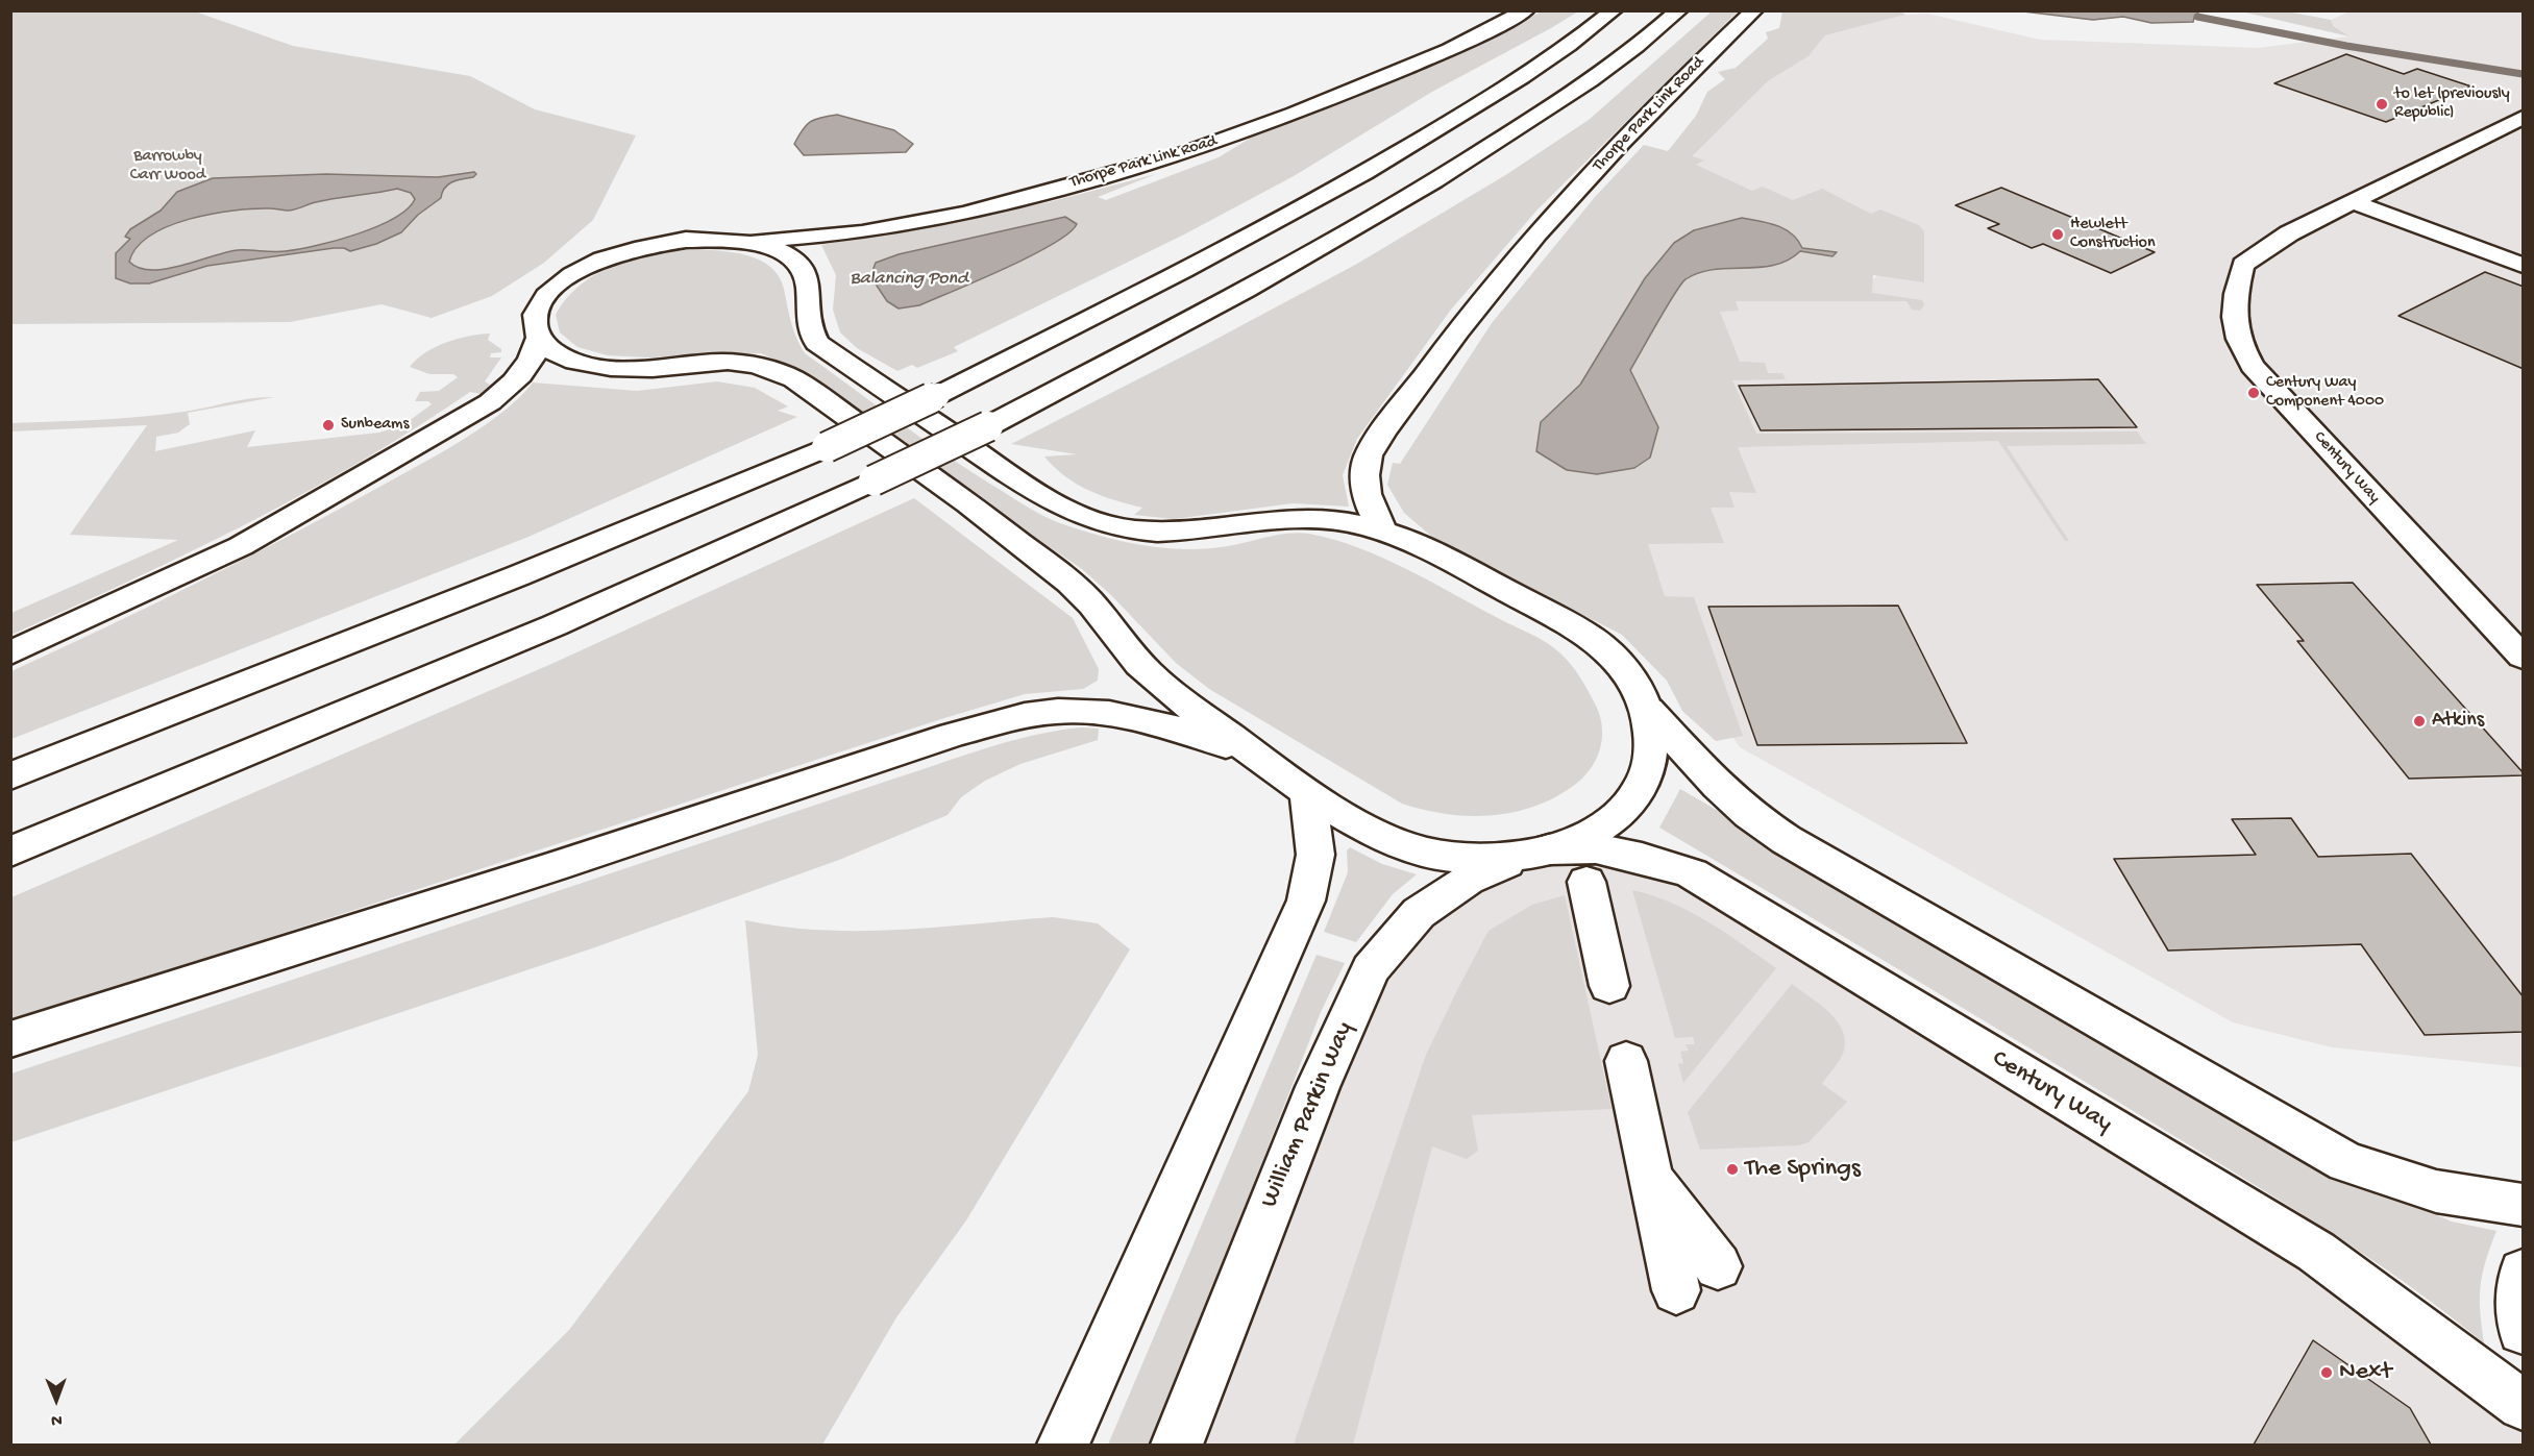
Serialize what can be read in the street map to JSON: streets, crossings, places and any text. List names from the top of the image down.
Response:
{
  "streets": {
    "main road": ["Thorpe Park Link Road", "Century Way", "William Parkin Way"]
  },
  "crossings": [
    ["Century Way", "William Parkin Way"]
  ],
  "water": ["Balancing Pond"],
  "parks": ["Barrowby Carr Wood"],
  "places": [
    "to let (previously Republic)",
    "Hewlett Construction",
    "Century Way Component 4000",
    "Sunbeams",
    "Atkins",
    "The Springs",
    "Next"
  ],
  "north": "bottom"
}
